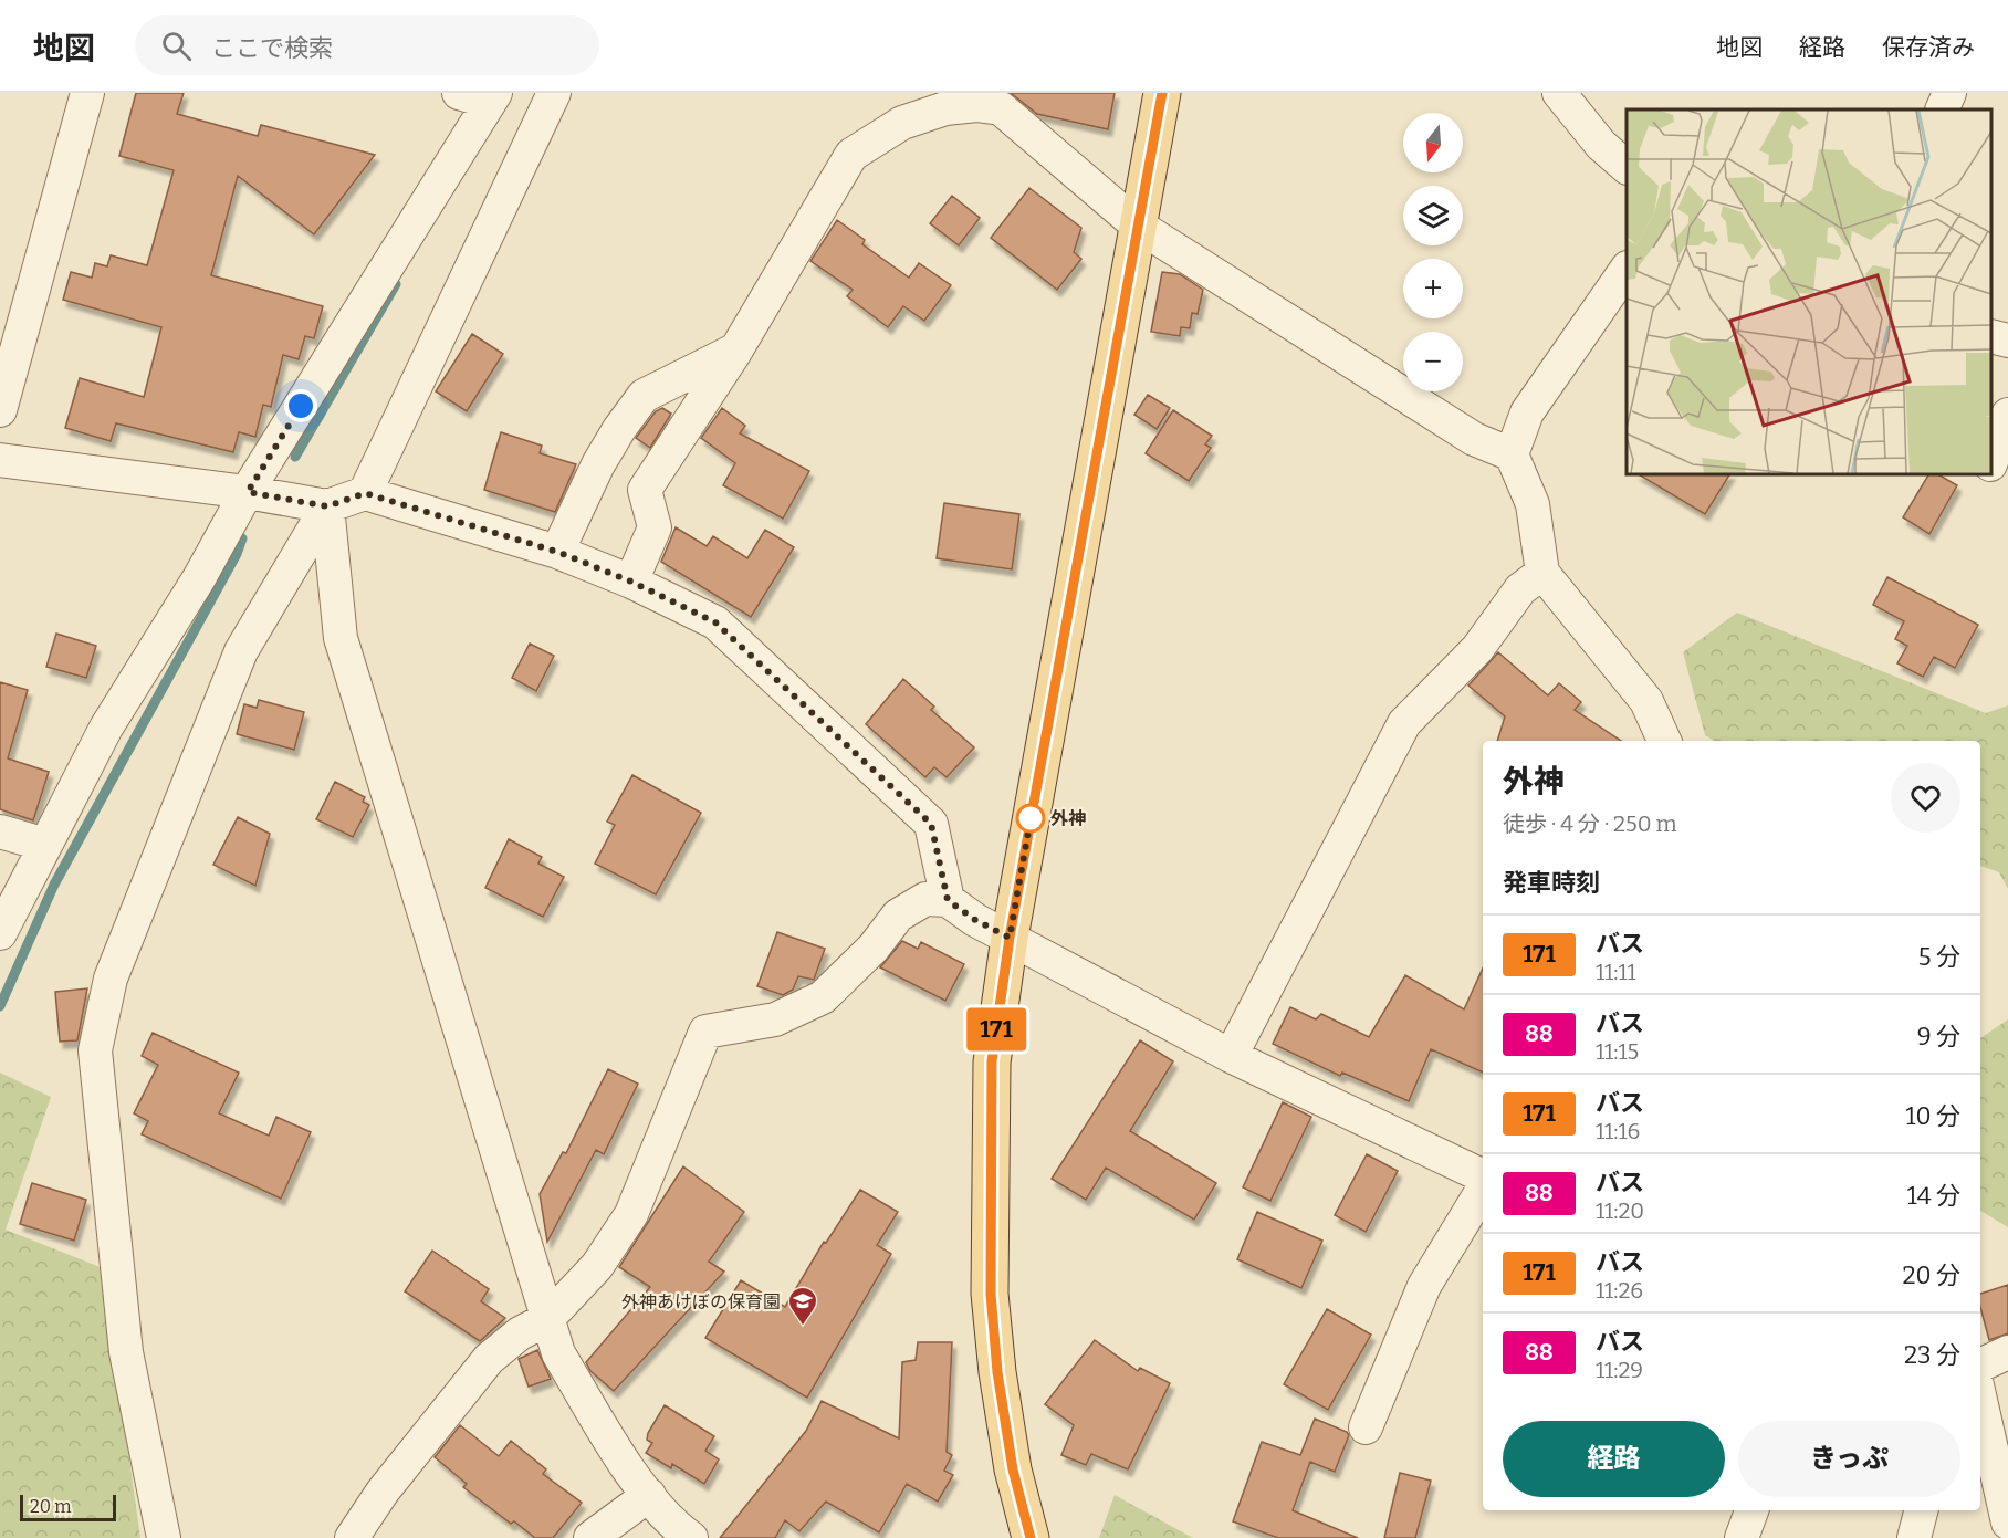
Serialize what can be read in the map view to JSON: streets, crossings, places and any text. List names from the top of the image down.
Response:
{
  "places": {
    "other": ["外神"],
    "school or university": ["外神あけぼの保育園"]
  },
  "lines": ["bus line 171"],
  "scale_bar": "20 m",
  "north": "bottom",
  "page": {
    "header": "地図",
    "search": "ここで検索",
    "nav": ["地図", "経路", "保存済み"],
    "on_map": "171",
    "map_buttons": ["+", "−"],
    "heading": [
      ["外神", "徒歩 · 4 分 · 250 m"],
      "発車時刻"
    ],
    "list": [
      {
        "mark": "171",
        "name": "バス",
        "note": "11:11",
        "value": "5 分"
      },
      {
        "mark": "88",
        "name": "バス",
        "note": "11:15",
        "value": "9 分"
      },
      {
        "mark": "171",
        "name": "バス",
        "note": "11:16",
        "value": "10 分"
      },
      {
        "mark": "88",
        "name": "バス",
        "note": "11:20",
        "value": "14 分"
      },
      {
        "mark": "171",
        "name": "バス",
        "note": "11:26",
        "value": "20 分"
      },
      {
        "mark": "88",
        "name": "バス",
        "note": "11:29",
        "value": "23 分"
      }
    ],
    "buttons": ["経路", "きっぷ"],
    "scale": "20 m"
  }
}
